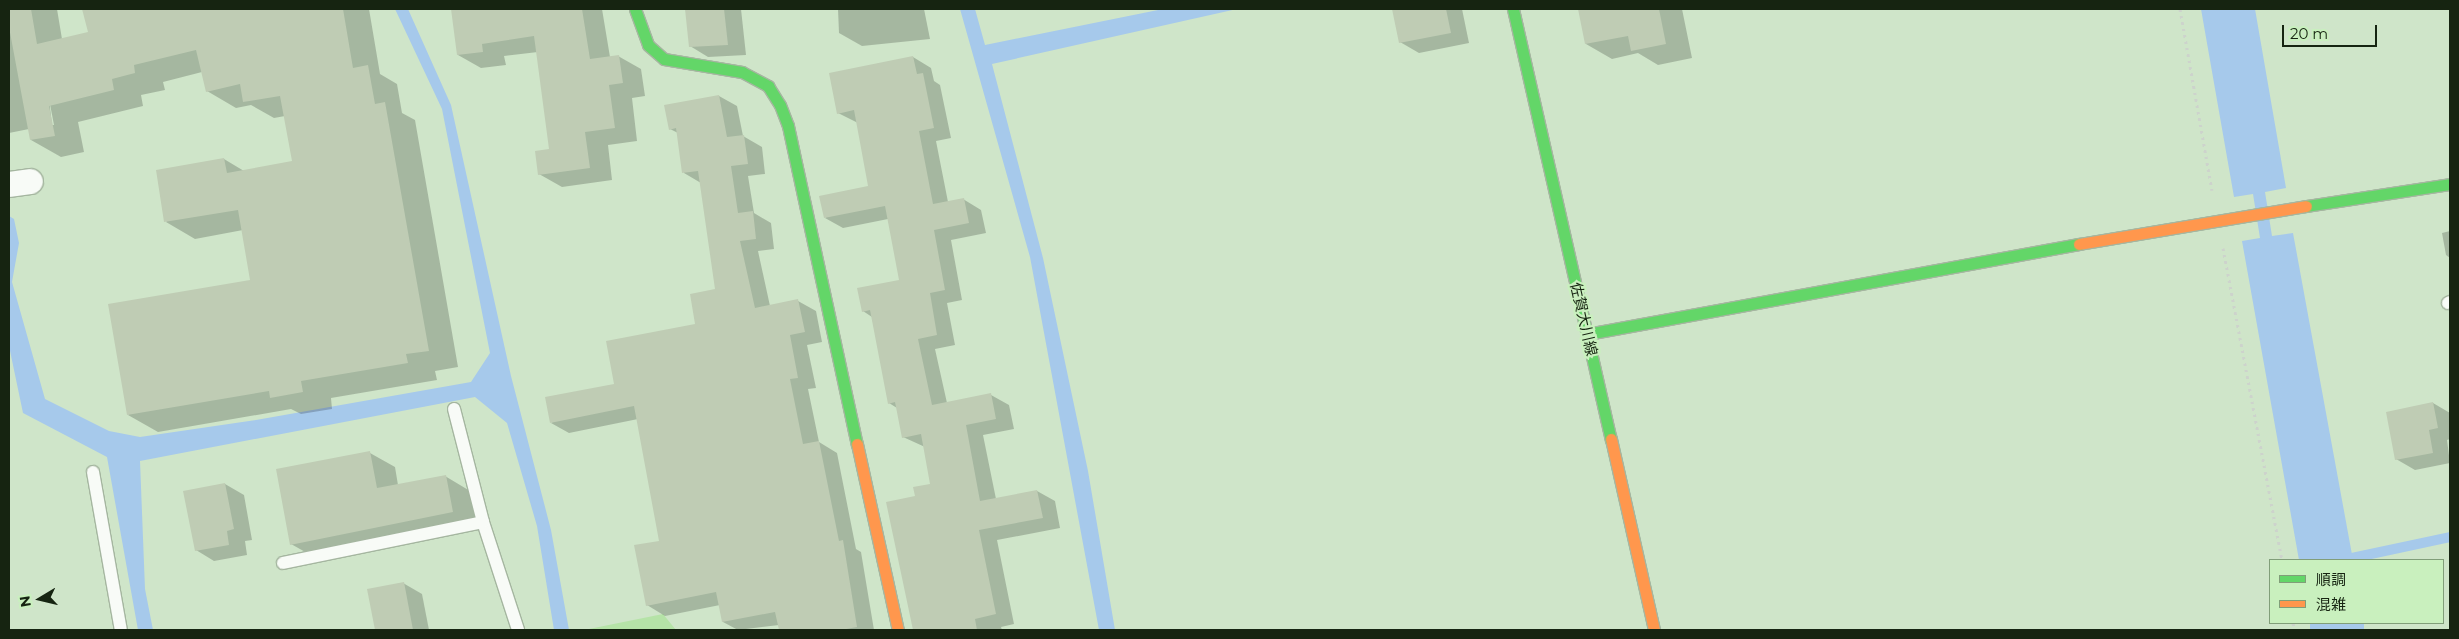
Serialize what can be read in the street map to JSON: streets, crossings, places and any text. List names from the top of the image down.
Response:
{
  "streets": {
    "street": ["佐賀大川線"]
  },
  "legend": ["順調", "混雑"],
  "scale_bar": "20 m",
  "north": "left"
}
